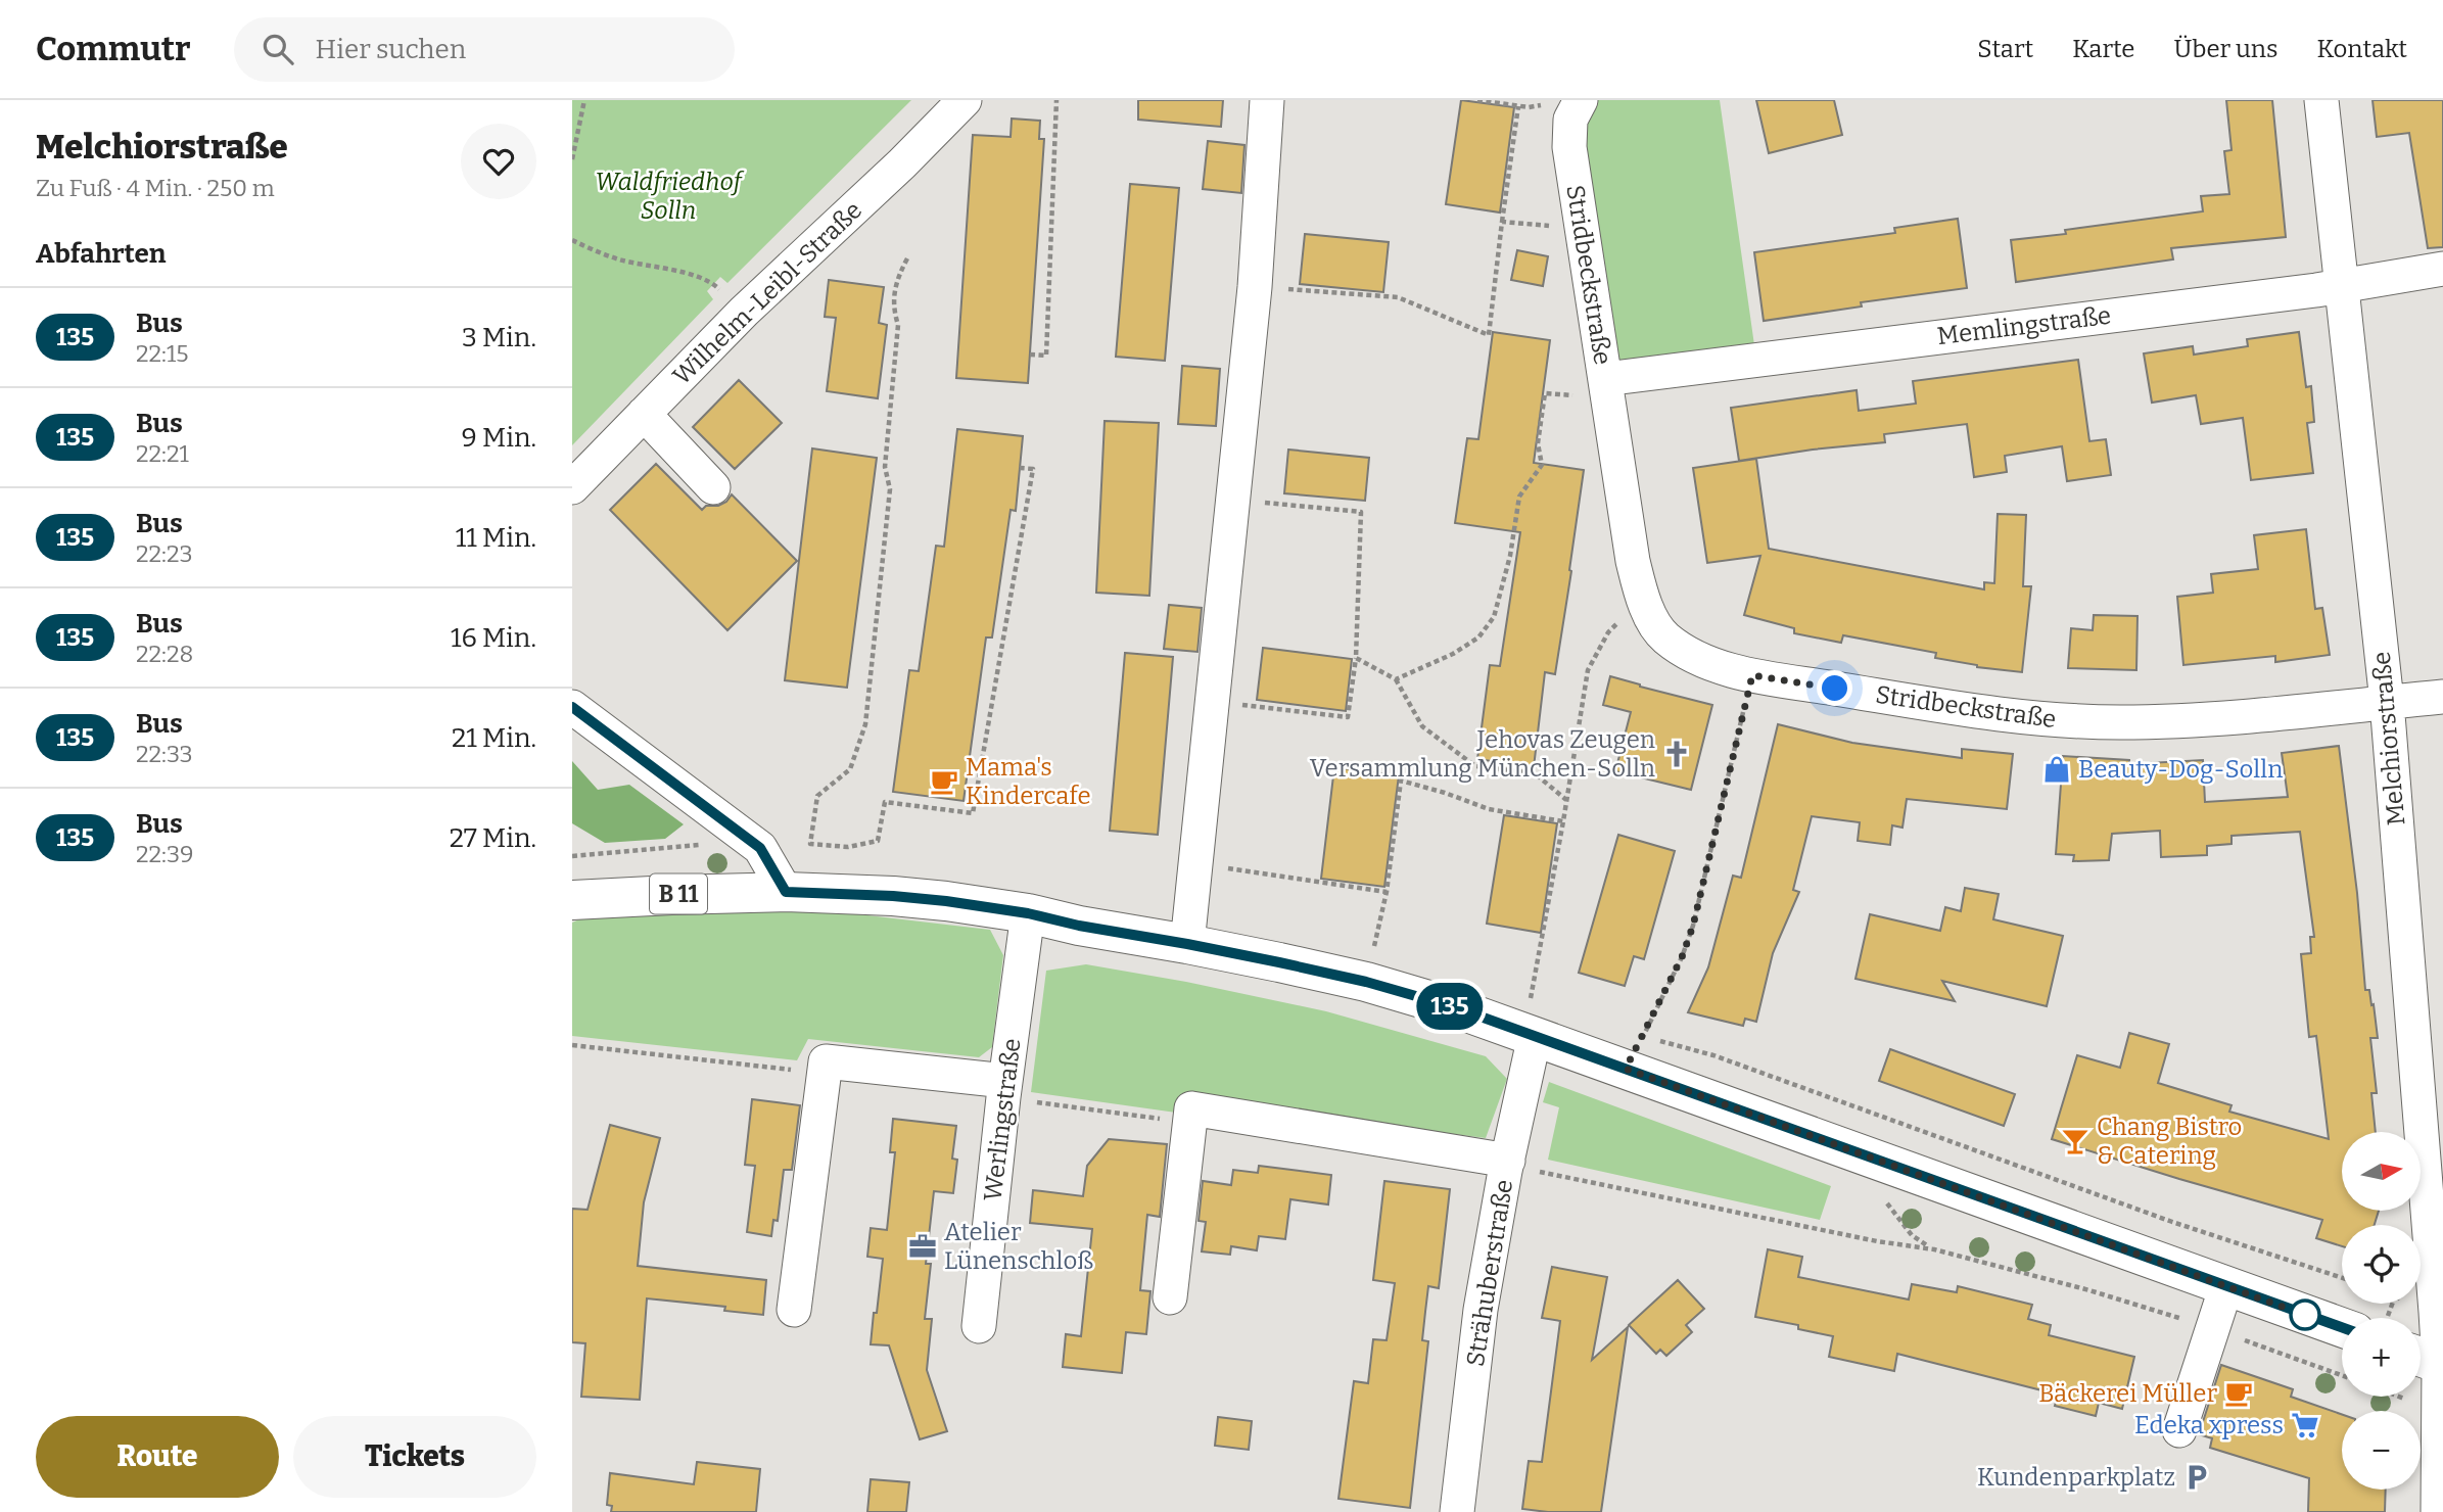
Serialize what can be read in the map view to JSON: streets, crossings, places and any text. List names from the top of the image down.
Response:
{
  "streets": {
    "main road": ["B 11"],
    "street": [
      "Stridbeckstraße",
      "Wilhelm-Leibl-Straße",
      "Memlingstraße",
      "Melchiorstraße",
      "Werlingstraße",
      "Strähuberstraße"
    ]
  },
  "crossings": [
    ["Stridbeckstraße", "Memlingstraße"],
    ["Stridbeckstraße", "Melchiorstraße"],
    ["Memlingstraße", "Melchiorstraße"],
    ["B 11", "Werlingstraße"],
    ["B 11", "Strähuberstraße"]
  ],
  "parks": ["Waldfriedhof Solln"],
  "places": {
    "church": ["Jehovas Zeugen Versammlung München-Solln"],
    "shop": ["Beauty-Dog-Solln"],
    "cafe": ["Mama's Kindercafe", "Bäckerei Müller"],
    "bar": ["Chang Bistro & Catering"],
    "office": ["Atelier Lünenschloß"],
    "supermarket": ["Edeka xpress"],
    "parking": ["Kundenparkplatz"]
  },
  "lines": ["bus line 135"],
  "north": "right",
  "page": {
    "header": "Commutr",
    "search": "Hier suchen",
    "nav": [
      "Start",
      "Karte",
      "Über uns",
      "Kontakt"
    ],
    "heading": [
      ["Melchiorstraße", "Zu Fuß · 4 Min. · 250 m"],
      "Abfahrten"
    ],
    "on_map": "135",
    "list": [
      {
        "mark": "135",
        "name": "Bus",
        "note": "22:15",
        "value": "3 Min."
      },
      {
        "mark": "135",
        "name": "Bus",
        "note": "22:21",
        "value": "9 Min."
      },
      {
        "mark": "135",
        "name": "Bus",
        "note": "22:23",
        "value": "11 Min."
      },
      {
        "mark": "135",
        "name": "Bus",
        "note": "22:28",
        "value": "16 Min."
      },
      {
        "mark": "135",
        "name": "Bus",
        "note": "22:33",
        "value": "21 Min."
      },
      {
        "mark": "135",
        "name": "Bus",
        "note": "22:39",
        "value": "27 Min."
      }
    ],
    "map_buttons": ["+", "−"],
    "buttons": ["Route", "Tickets"]
  }
}
